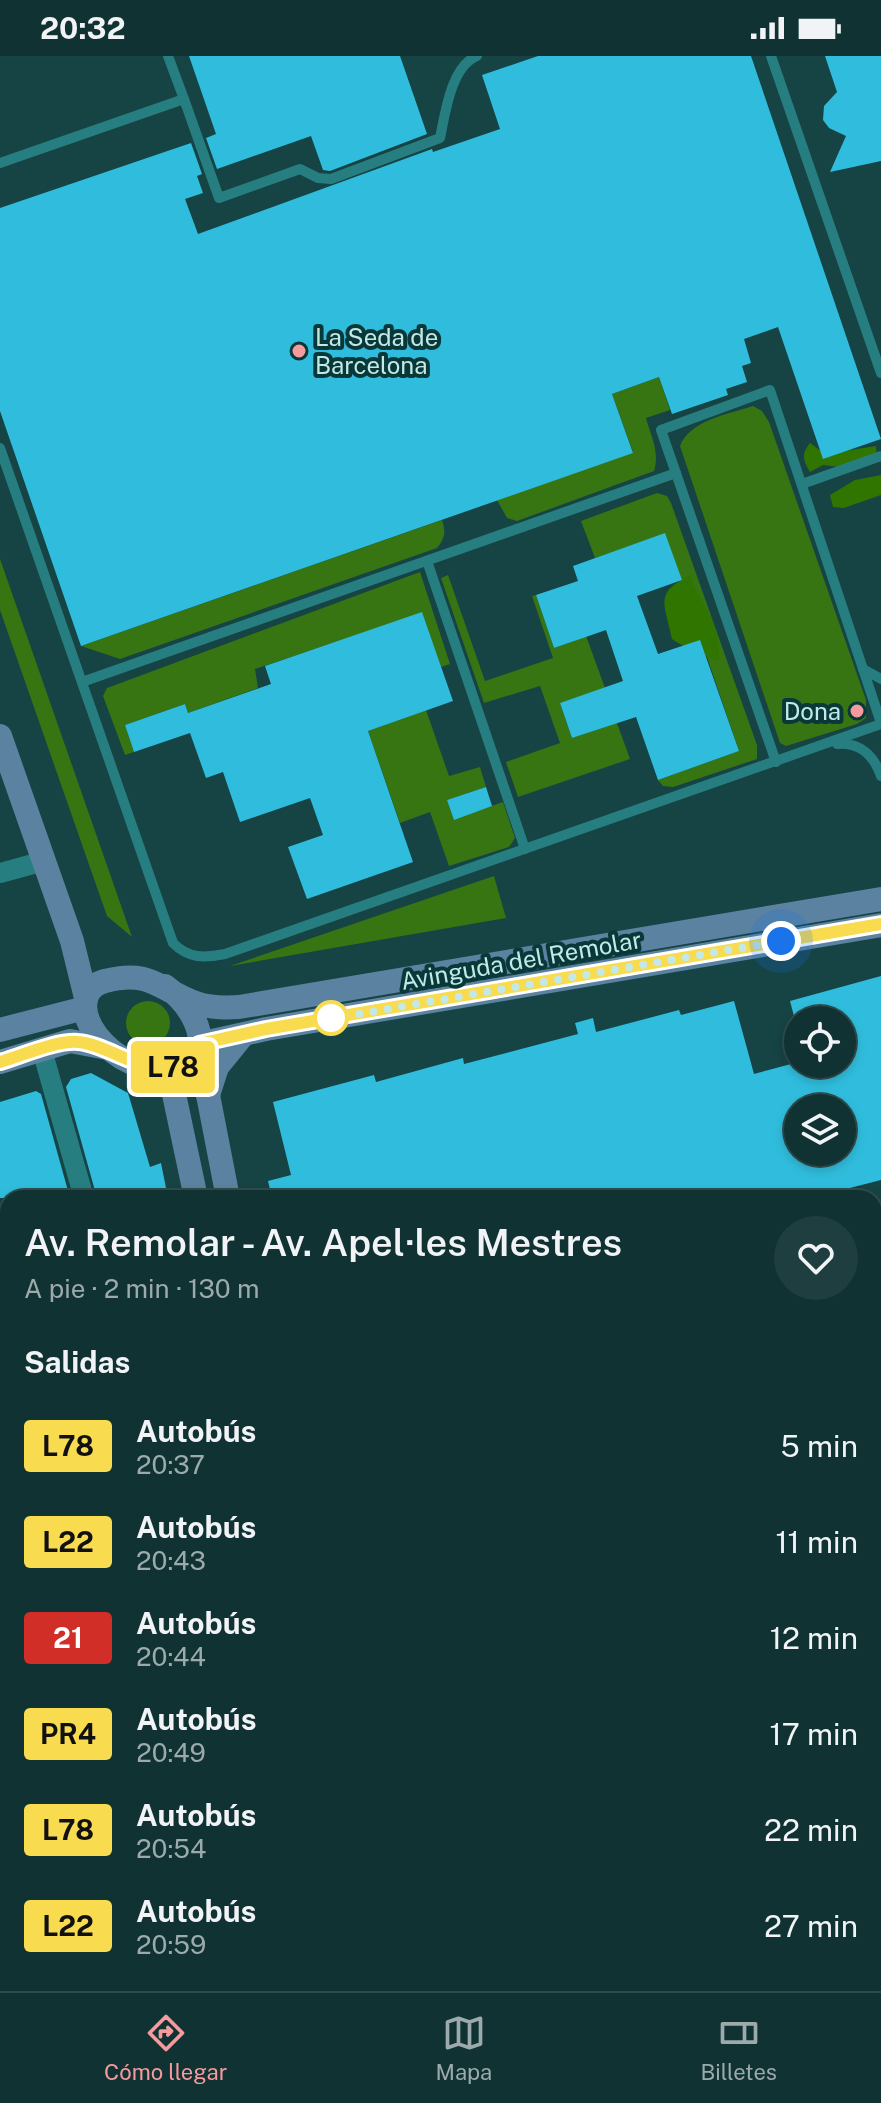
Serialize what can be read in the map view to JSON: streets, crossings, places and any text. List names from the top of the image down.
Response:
{
  "streets": {
    "street": ["Avinguda del Remolar"]
  },
  "places": ["La Seda de Barcelona", "Dona"],
  "lines": ["bus line L78"],
  "page": {
    "status": "20:32",
    "on_map": "L78",
    "heading": [
      ["Av. Remolar - Av. Apel·les Mestres", "A pie · 2 min · 130 m"],
      "Salidas"
    ],
    "list": [
      {
        "mark": "L78",
        "name": "Autobús",
        "note": "20:37",
        "value": "5 min"
      },
      {
        "mark": "L22",
        "name": "Autobús",
        "note": "20:43",
        "value": "11 min"
      },
      {
        "mark": "21",
        "name": "Autobús",
        "note": "20:44",
        "value": "12 min"
      },
      {
        "mark": "PR4",
        "name": "Autobús",
        "note": "20:49",
        "value": "17 min"
      },
      {
        "mark": "L78",
        "name": "Autobús",
        "note": "20:54",
        "value": "22 min"
      },
      {
        "mark": "L22",
        "name": "Autobús",
        "note": "20:59",
        "value": "27 min"
      }
    ],
    "tabs": ["Cómo llegar", "Mapa", "Billetes"]
  }
}
